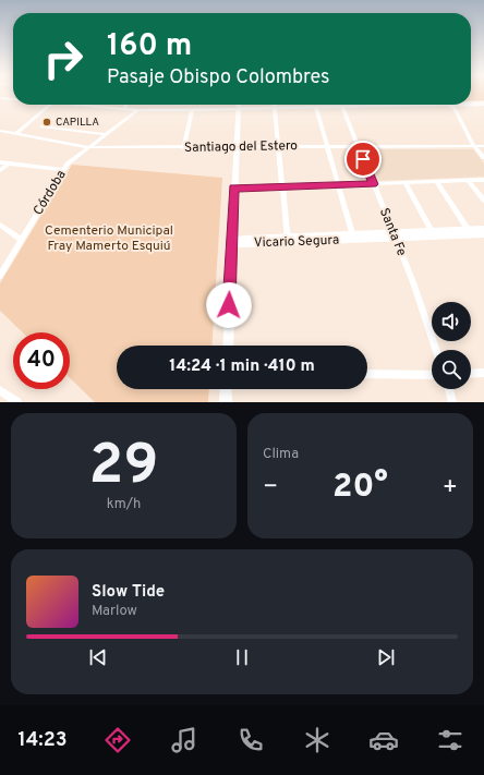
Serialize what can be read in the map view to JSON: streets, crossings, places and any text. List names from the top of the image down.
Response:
{
  "streets": {
    "street": [
      "Santiago del Estero",
      "Córdoba",
      "Santa Fe",
      "Vicario Segura"
    ]
  },
  "crossings": [
    ["Santiago del Estero", "Córdoba"],
    ["Santiago del Estero", "Santa Fe"],
    ["Santa Fe", "Vicario Segura"]
  ],
  "parks": ["Cementerio Municipal Fray Mamerto Esquiú"],
  "places": ["CAPILLA"],
  "page": {
    "turn": ["160 m", "Pasaje Obispo Colombres"],
    "limit": "40",
    "trip": "14:24 · 1 min · 410 m",
    "tile": [
      ["29", "km/h"],
      "Clima"
    ],
    "heat": ["−", "20°", "+"],
    "song": ["Slow Tide", "Marlow"],
    "tabs": "14:23"
  }
}
